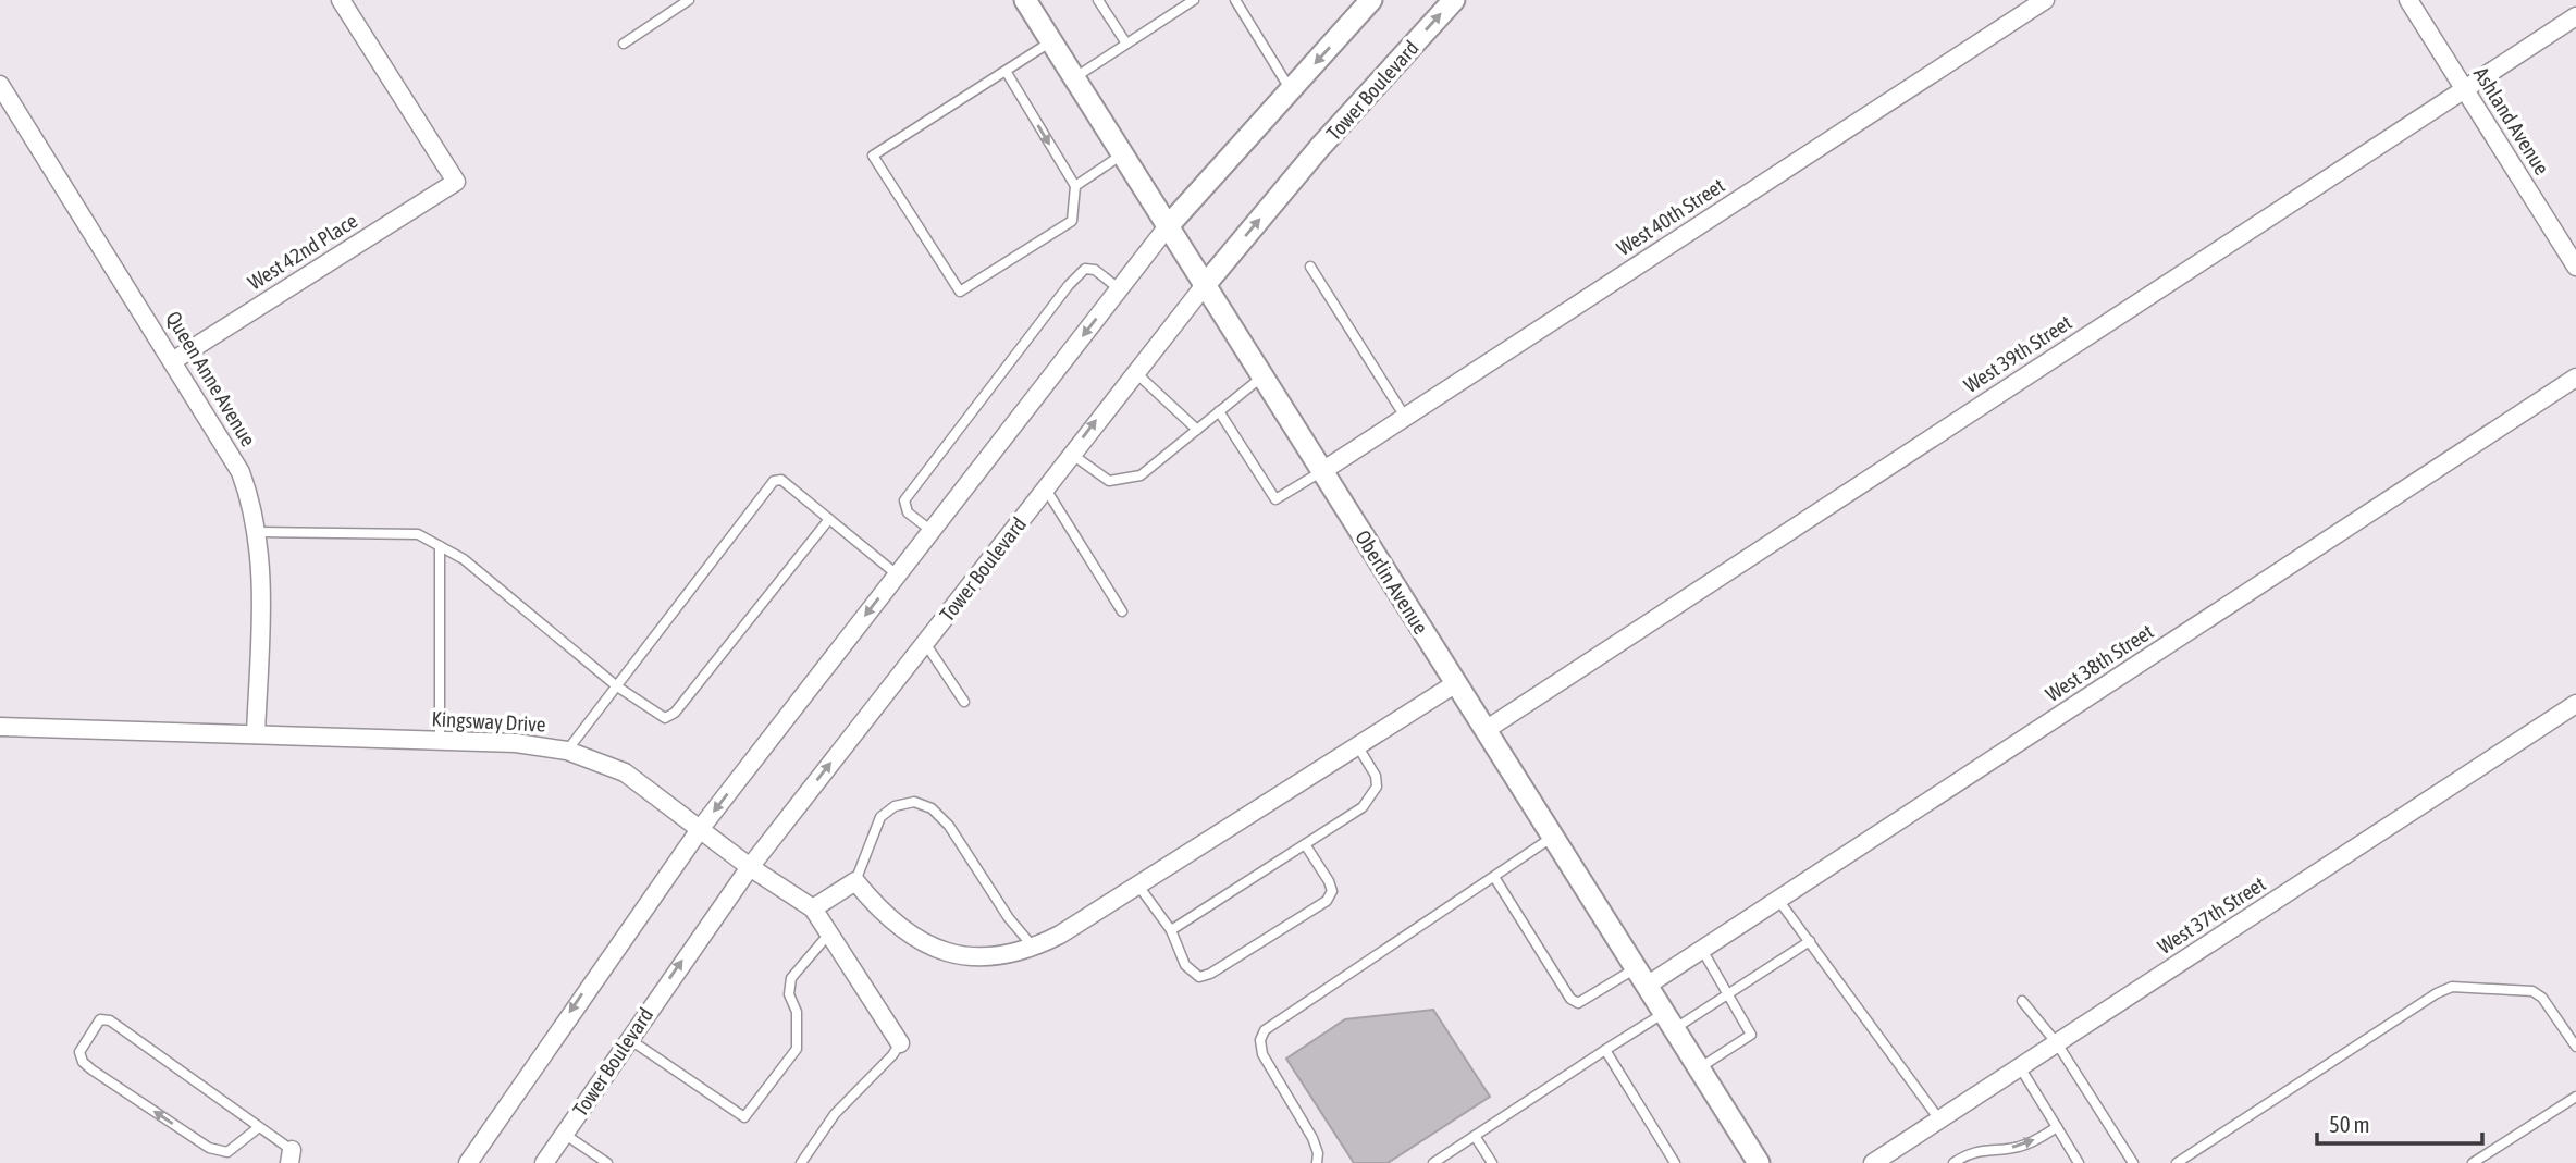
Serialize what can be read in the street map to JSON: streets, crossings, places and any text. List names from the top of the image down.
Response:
{
  "streets": {
    "street": [
      "Tower Boulevard",
      "Ashland Avenue",
      "West 40th Street",
      "West 42nd Place",
      "West 39th Street",
      "Queen Anne Avenue",
      "Oberlin Avenue",
      "West 38th Street",
      "Kingsway Drive",
      "West 37th Street"
    ]
  },
  "crossings": [
    ["Tower Boulevard", "Oberlin Avenue"],
    ["Tower Boulevard", "Kingsway Drive"],
    ["Ashland Avenue", "West 39th Street"],
    ["West 40th Street", "Oberlin Avenue"],
    ["West 42nd Place", "Queen Anne Avenue"],
    ["West 39th Street", "Oberlin Avenue"],
    ["Queen Anne Avenue", "Kingsway Drive"],
    ["Oberlin Avenue", "West 38th Street"]
  ],
  "scale_bar": "50 m"
}
